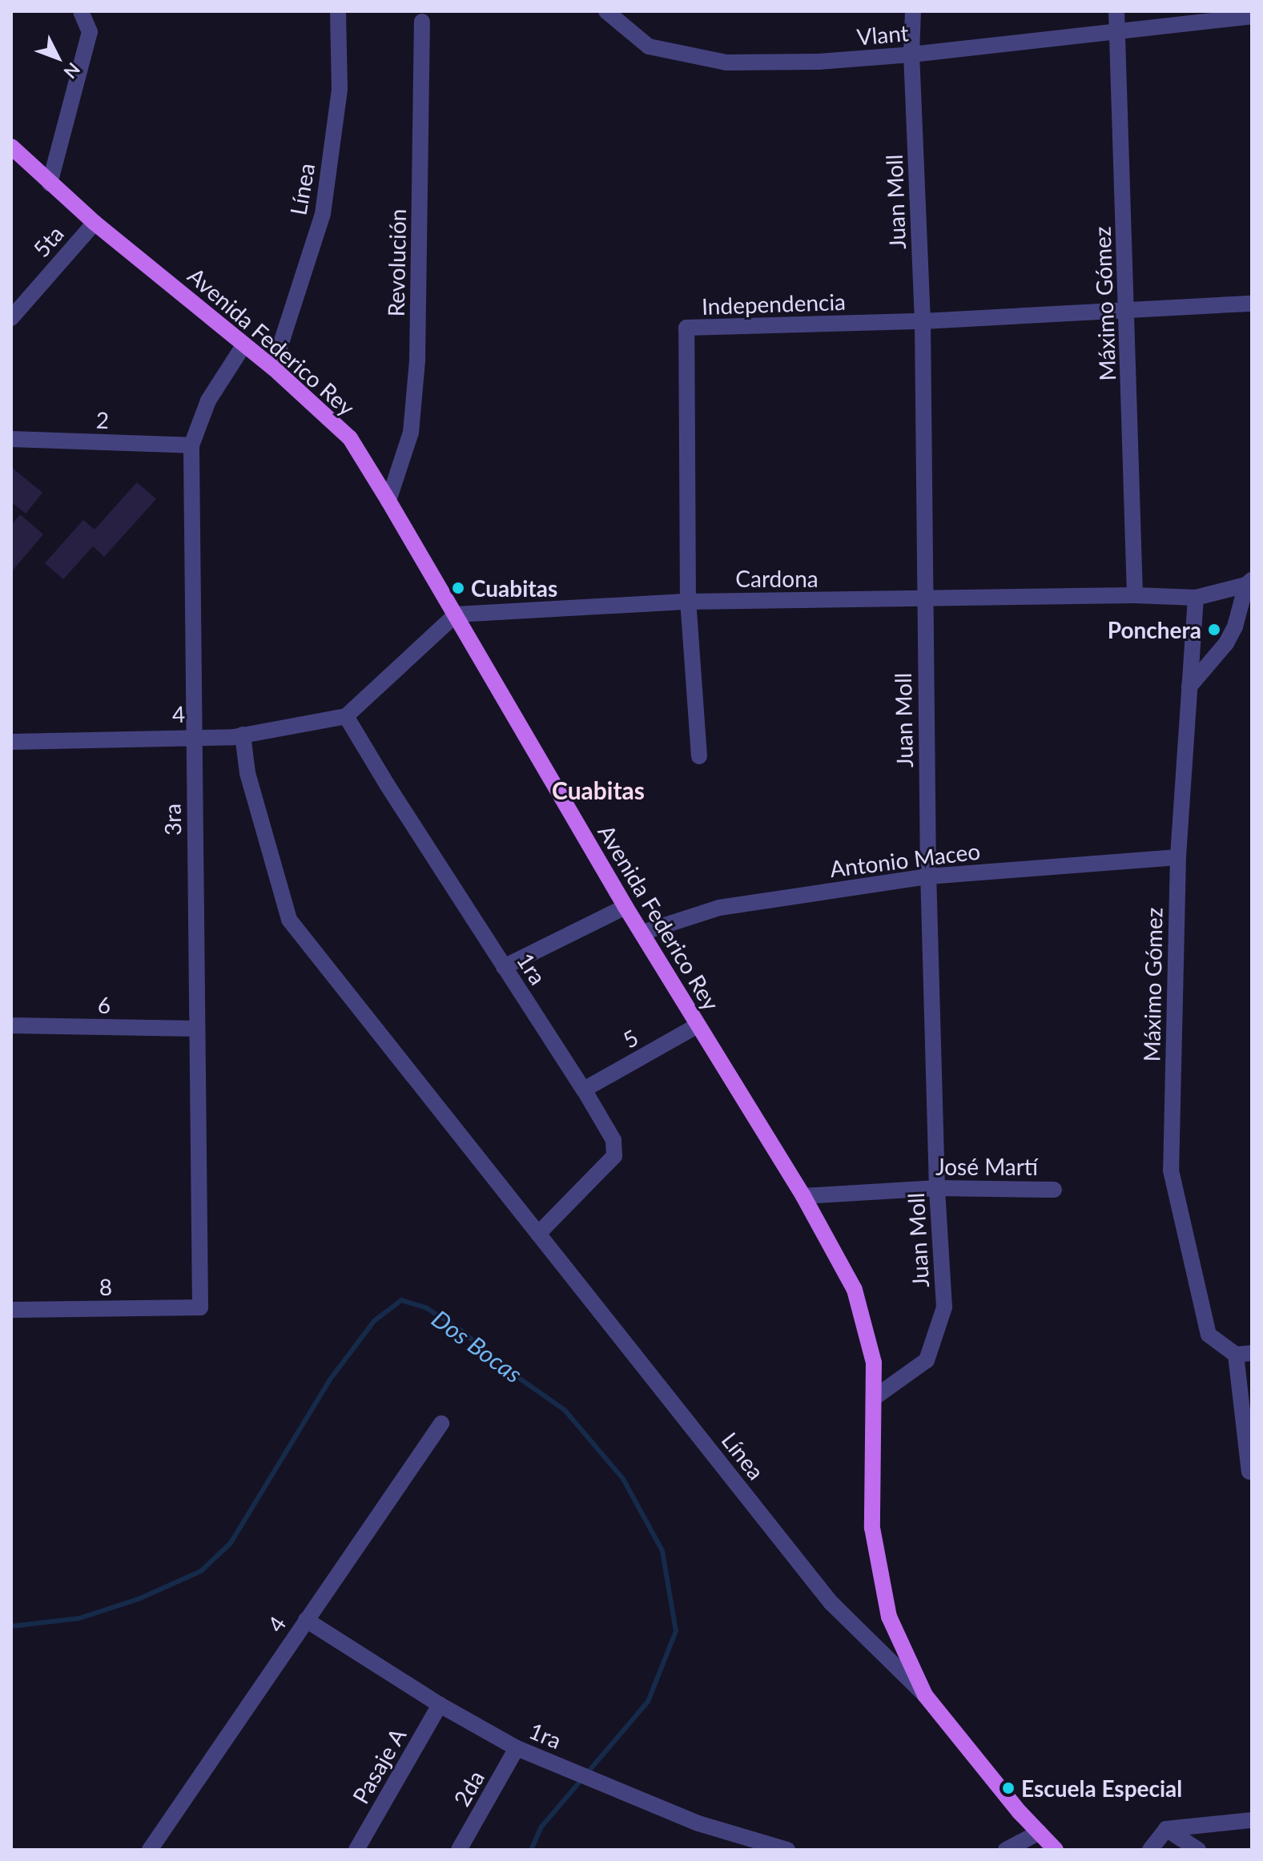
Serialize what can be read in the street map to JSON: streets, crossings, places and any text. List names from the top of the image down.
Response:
{
  "streets": {
    "main road": ["Avenida Federico Rey"],
    "street": [
      "Vlant",
      "Línea",
      "Juan Moll",
      "5ta",
      "Revolución",
      "Independencia",
      "Máximo Gómez",
      "2",
      "Cardona",
      "4",
      "3ra",
      "Antonio Maceo",
      "1ra",
      "6",
      "5",
      "José Martí",
      "8",
      "Pasaje A",
      "2da"
    ]
  },
  "crossings": [
    ["Vlant", "Juan Moll"],
    ["Vlant", "Máximo Gómez"],
    ["Línea", "Avenida Federico Rey"],
    ["Línea", "4"],
    ["Línea", "1ra"],
    ["Juan Moll", "Independencia"],
    ["Juan Moll", "Avenida Federico Rey"],
    ["Juan Moll", "Cardona"],
    ["Juan Moll", "Antonio Maceo"],
    ["Juan Moll", "José Martí"],
    ["5ta", "Avenida Federico Rey"],
    ["Revolución", "Avenida Federico Rey"],
    ["Independencia", "Máximo Gómez"],
    ["Independencia", "Cardona"],
    ["Máximo Gómez", "Cardona"],
    ["Máximo Gómez", "Antonio Maceo"],
    ["Avenida Federico Rey", "Cardona"],
    ["Avenida Federico Rey", "3ra"],
    ["Avenida Federico Rey", "Antonio Maceo"],
    ["Avenida Federico Rey", "5"],
    ["Avenida Federico Rey", "José Martí"],
    ["2", "3ra"],
    ["4", "3ra"],
    ["4", "1ra"],
    ["3ra", "6"],
    ["3ra", "8"],
    ["1ra", "5"],
    ["1ra", "Pasaje A"],
    ["1ra", "2da"]
  ],
  "districts": ["Cuabitas"],
  "water": ["Dos Bocas"],
  "places": ["Cuabitas", "Ponchera", "Escuela Especial"],
  "north": "bottom right"
}
